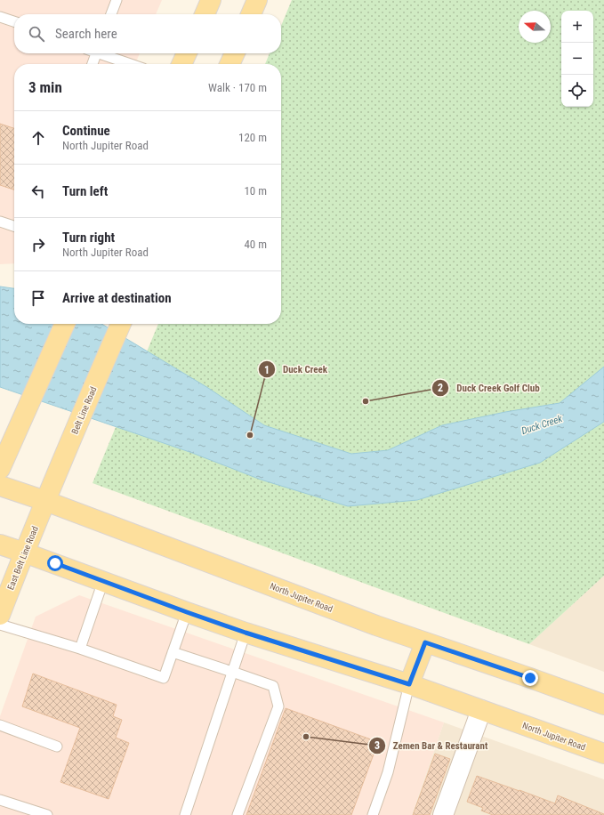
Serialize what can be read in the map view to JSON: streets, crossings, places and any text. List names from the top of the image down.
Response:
{
  "streets": {
    "main road": ["Belt Line Road", "East Belt Line Road", "North Jupiter Road"]
  },
  "crossings": [
    ["Belt Line Road", "East Belt Line Road"],
    ["Belt Line Road", "North Jupiter Road"],
    ["East Belt Line Road", "North Jupiter Road"]
  ],
  "water": ["Duck Creek"],
  "places": ["Duck Creek Golf Club", "Duck Creek", "Zemen Bar & Restaurant"],
  "north": "left",
  "page": {
    "map_buttons": ["+", "−"],
    "search": "Search here",
    "heading": ["3 min", "Walk · 170 m"],
    "list": [
      ["Continue", "North Jupiter Road", "120 m"],
      ["Turn left", "10 m"],
      ["Turn right", "North Jupiter Road", "40 m"],
      "Arrive at destination"
    ]
  }
}
